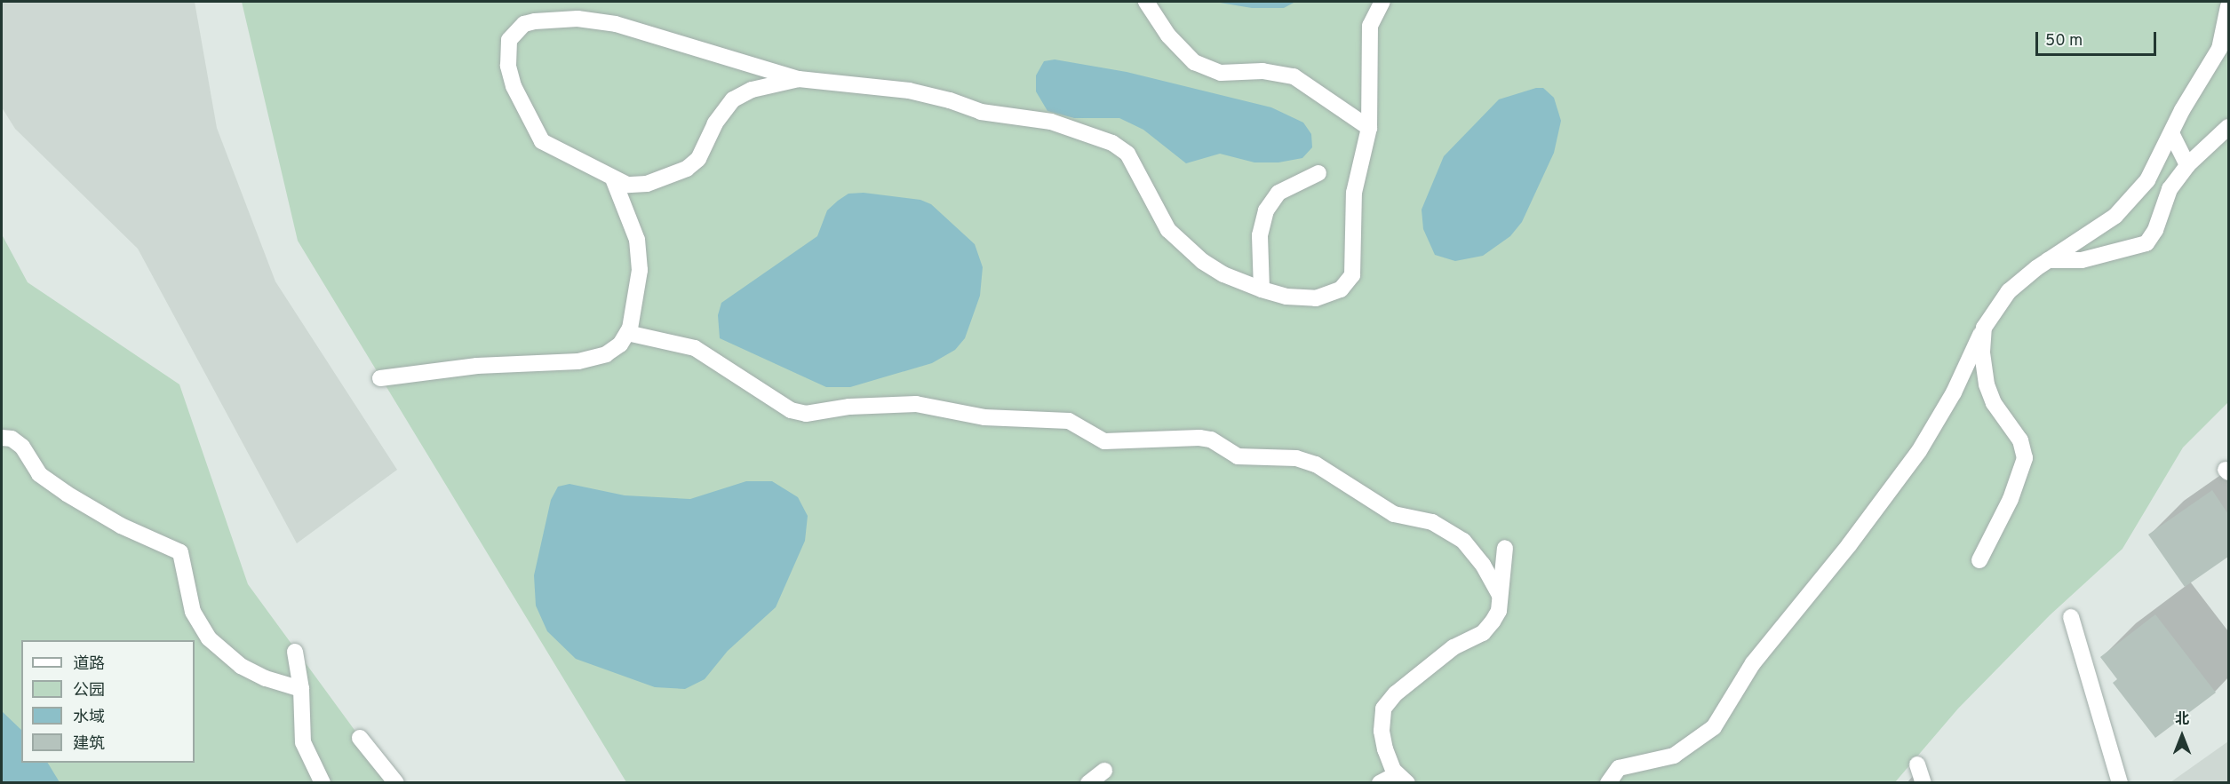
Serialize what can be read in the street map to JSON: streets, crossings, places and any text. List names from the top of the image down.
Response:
{
  "legend": [
    "道路",
    "公园",
    "水域",
    "建筑"
  ],
  "scale_bar": "50 m",
  "north": "top"
}
